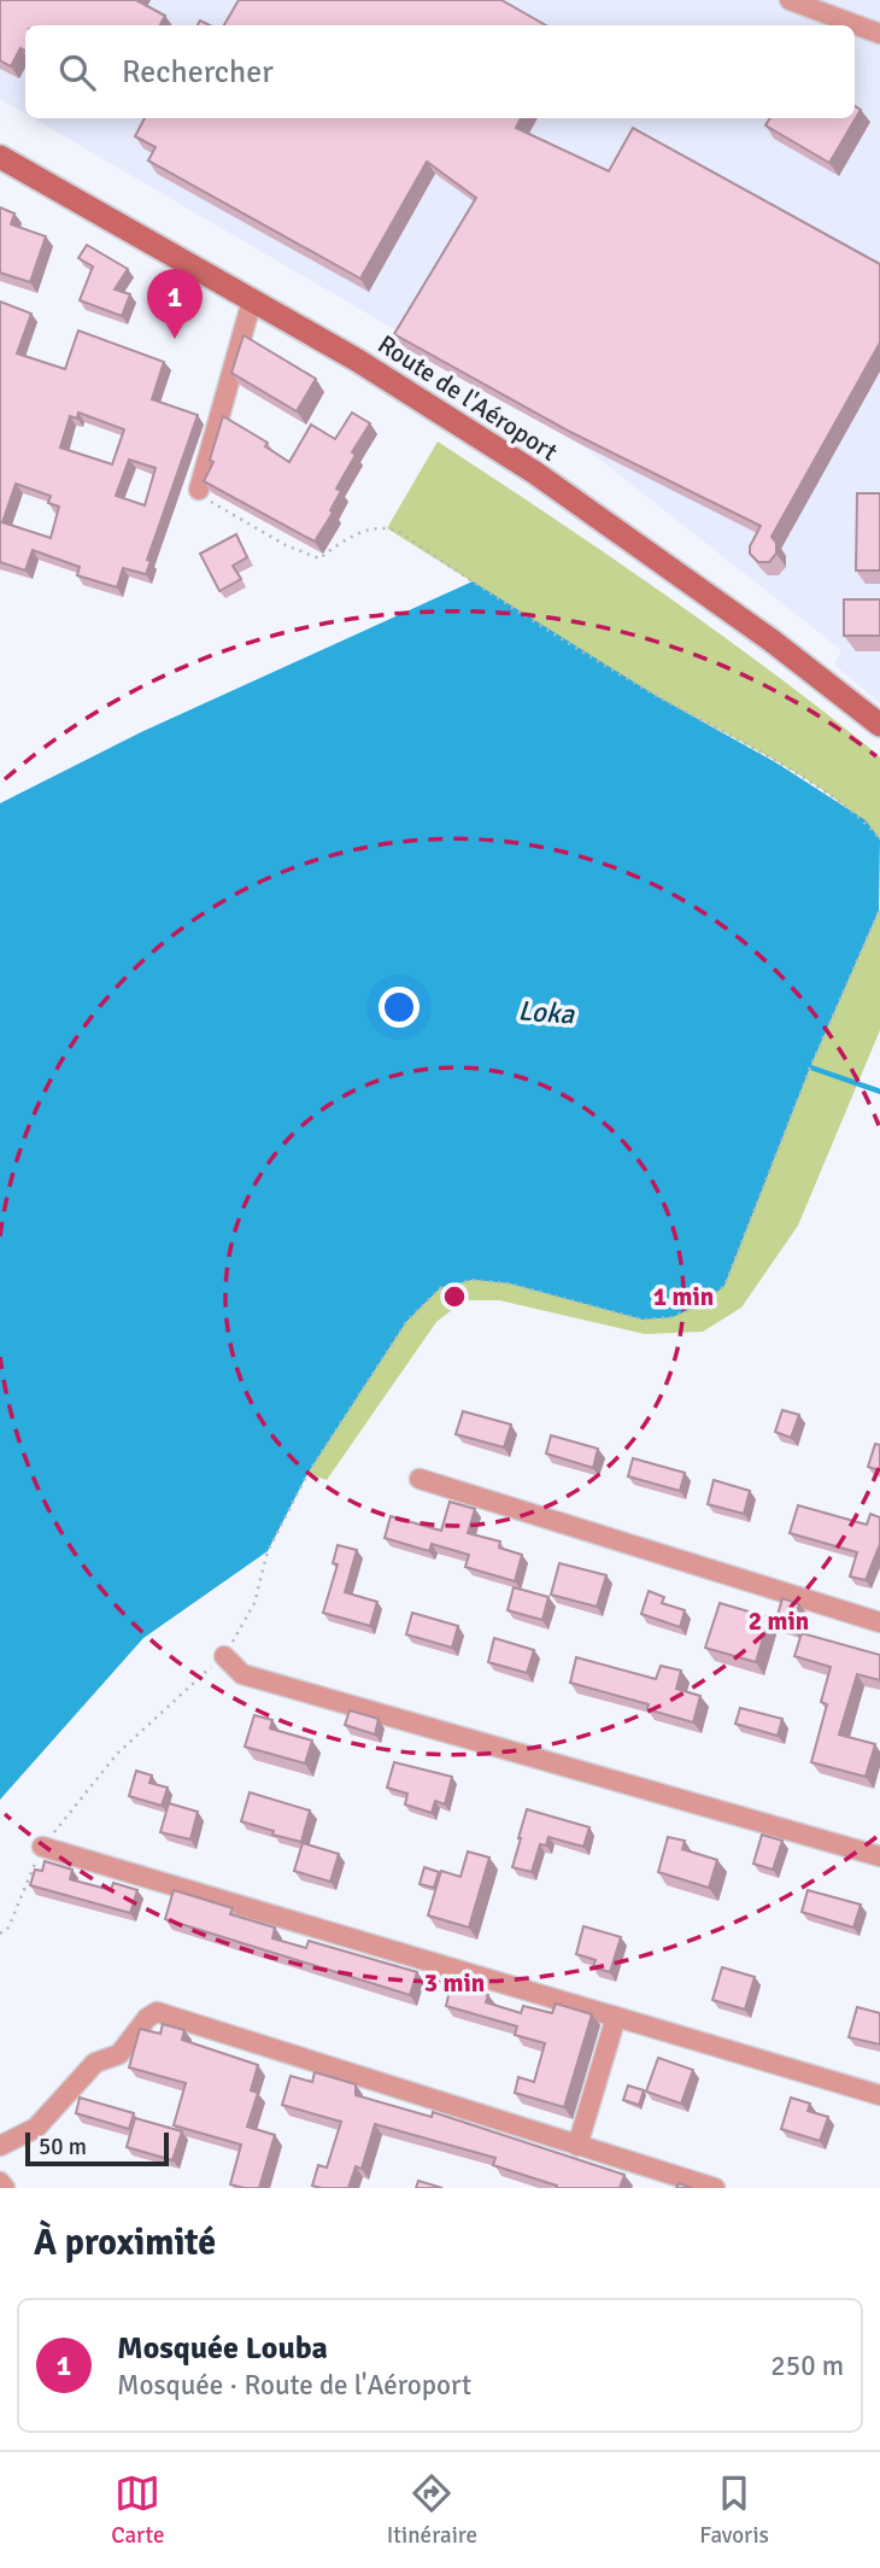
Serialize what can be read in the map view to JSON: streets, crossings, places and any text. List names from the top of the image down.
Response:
{
  "streets": {
    "main road": ["Route de l'Aéroport"]
  },
  "water": ["Loka"],
  "scale_bar": "50 m",
  "page": {
    "search": "Rechercher",
    "pins": "1",
    "scale": "50 m",
    "heading": "À proximité",
    "list": [
      {
        "mark": "1",
        "name": "Mosquée Louba",
        "note": "Mosquée · Route de l'Aéroport",
        "value": "250 m"
      }
    ],
    "nav": ["Carte", "Itinéraire", "Favoris"]
  },
  "rings": ["1 min", "2 min", "3 min"]
}
